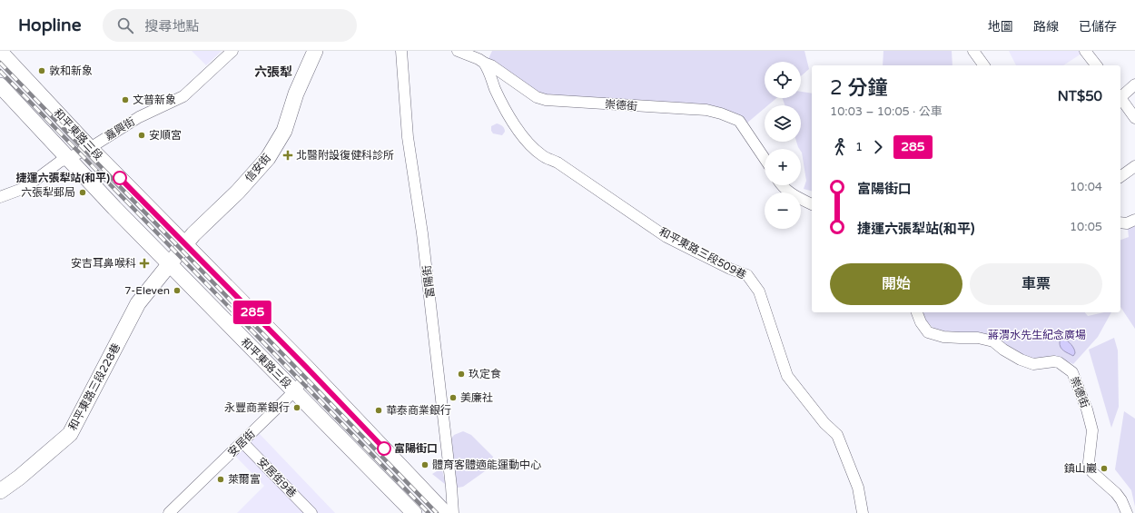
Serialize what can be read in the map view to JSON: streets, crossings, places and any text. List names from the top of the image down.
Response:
{
  "streets": {
    "main road": ["和平東路三段", "信安街", "和平東路三段228巷"],
    "street": [
      "崇德街",
      "嘉興街",
      "和平東路三段509巷",
      "富陽街",
      "安居街",
      "安居街9巷"
    ]
  },
  "crossings": [
    ["崇德街", "和平東路三段509巷"],
    ["嘉興街", "和平東路三段"],
    ["和平東路三段", "信安街"],
    ["和平東路三段", "和平東路三段228巷"],
    ["和平東路三段", "安居街"],
    ["信安街", "和平東路三段228巷"],
    ["安居街", "安居街9巷"]
  ],
  "districts": ["六張犁"],
  "parks": ["蔣渭水先生紀念廣場"],
  "places": {
    "other": [
      "敦和新象",
      "文普新象",
      "安順宮",
      "捷運六張犁站(和平)",
      "六張犁郵局",
      "7-Eleven",
      "玖定食",
      "美廉社",
      "永豐商業銀行",
      "華泰商業銀行",
      "富陽街口",
      "體育客體適能運動中心",
      "鎮山巖",
      "萊爾富"
    ],
    "health": ["北醫附設復健科診所", "安吉耳鼻喉科"]
  },
  "lines": ["bus line 285"],
  "page": {
    "header": "Hopline",
    "search": "搜尋地點",
    "nav": ["地圖", "路線", "已儲存"],
    "on_map": "285",
    "map_buttons": ["+", "−"],
    "heading": ["2 分鐘", "10:03 – 10:05 · 公車", "NT$50"],
    "legs": ["1", "285"],
    "list": [
      {
        "name": "富陽街口",
        "value": "10:04"
      },
      {
        "name": "捷運六張犁站(和平)",
        "value": "10:05"
      }
    ],
    "buttons": ["開始", "車票"]
  }
}
